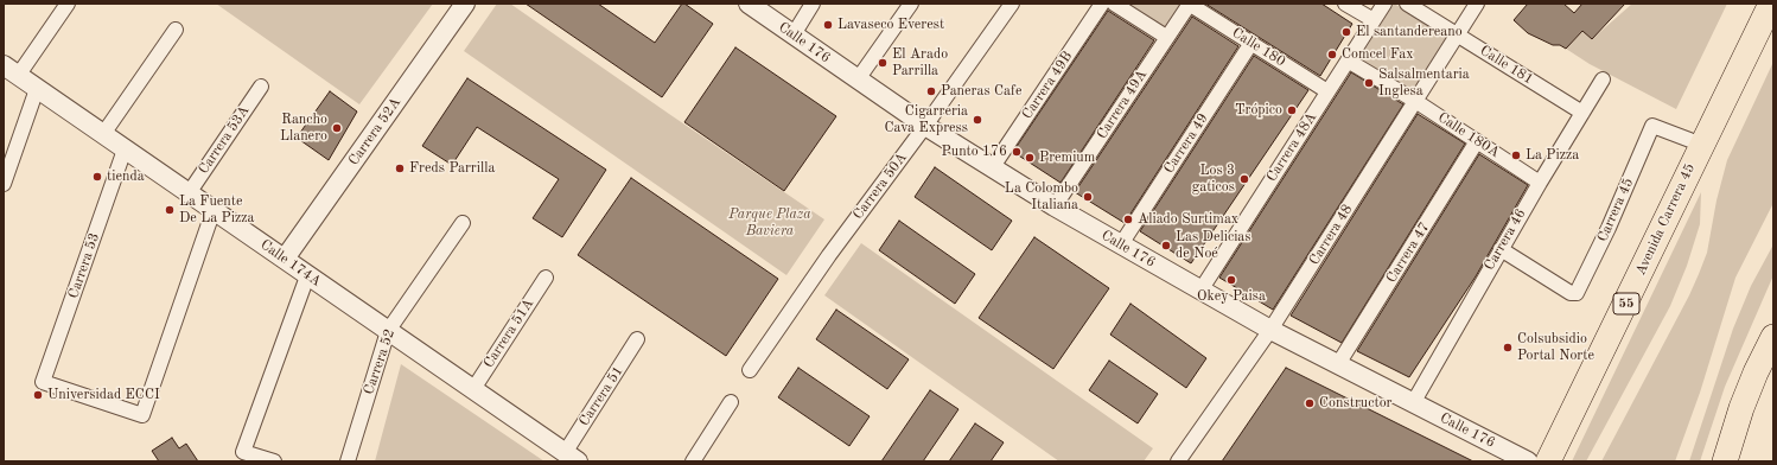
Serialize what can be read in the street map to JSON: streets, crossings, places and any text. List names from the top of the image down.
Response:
{
  "streets": {
    "highway": ["Avenida Carrera 45", "55"],
    "street": [
      "Calle 176",
      "Calle 180",
      "Calle 181",
      "Carrera 49B",
      "Carrera 49A",
      "Carrera 52A",
      "Calle 180A",
      "Carrera 53A",
      "Carrera 49",
      "Carrera 48A",
      "Carrera 50A",
      "Carrera 45",
      "Carrera 48",
      "Carrera 46",
      "Carrera 47",
      "Calle 174A",
      "Carrera 53",
      "Carrera 51A",
      "Carrera 52",
      "Carrera 51"
    ]
  },
  "crossings": [
    ["Calle 176", "Carrera 49B"],
    ["Calle 176", "Carrera 49A"],
    ["Calle 176", "Carrera 49"],
    ["Calle 176", "Carrera 48A"],
    ["Calle 176", "Carrera 50A"],
    ["Calle 176", "Carrera 48"],
    ["Calle 176", "Carrera 46"],
    ["Calle 176", "Carrera 47"],
    ["Calle 180", "Carrera 49A"],
    ["Calle 180", "Carrera 49"],
    ["Calle 180", "Carrera 48A"],
    ["Calle 181", "Carrera 48"],
    ["Calle 181", "Carrera 46"],
    ["Carrera 52A", "Calle 174A"],
    ["Calle 180A", "Carrera 48A"],
    ["Calle 180A", "Carrera 48"],
    ["Calle 180A", "Carrera 46"],
    ["Calle 180A", "Carrera 47"],
    ["Carrera 53A", "Calle 174A"],
    ["Carrera 45", "Avenida Carrera 45"],
    ["Carrera 45", "Carrera 46"],
    ["Calle 174A", "Carrera 53"],
    ["Calle 174A", "Carrera 51A"],
    ["Calle 174A", "Carrera 52"],
    ["Calle 174A", "Carrera 51"]
  ],
  "parks": ["Parque Plaza Baviera"],
  "places": [
    "Lavaseco Everest",
    "El santandereano",
    "Comcel Fax",
    "El Arado Parrilla",
    "Salsalmentaria Inglesa",
    "Paneras Cafe",
    "Trópico",
    "Cigarreria Cava Express",
    "Rancho Llanero",
    "Punto 176",
    "La Pizza",
    "Premium",
    "Freds Parrilla",
    "tienda",
    "Los 3 gaticos",
    "La Colombo Italiana",
    "La Fuente De La Pizza",
    "Aliado Surtimax",
    "Las Delicias de Noé",
    "Okey Paisa",
    "Colsubsidio Portal Norte",
    "Universidad ECCI",
    "Constructor"
  ]
}
